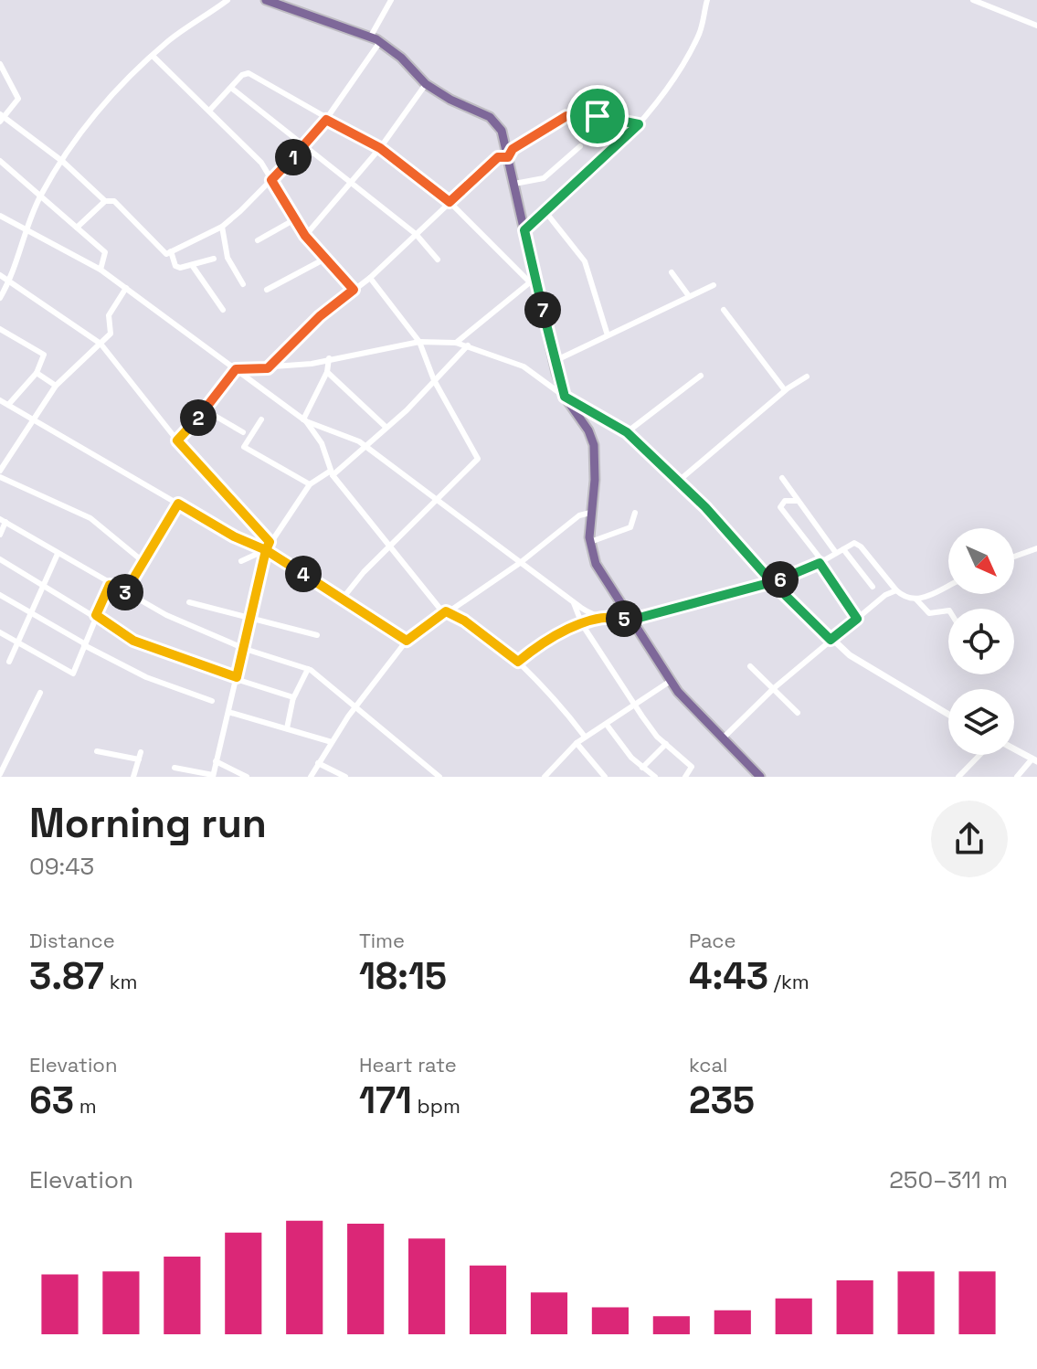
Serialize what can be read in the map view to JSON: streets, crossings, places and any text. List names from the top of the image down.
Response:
{
  "north": "bottom right",
  "page": {
    "pins": [
      "1",
      "7",
      "2",
      "4",
      "6",
      "3",
      "5"
    ],
    "heading": ["Morning run", "09:43"],
    "stats": [
      ["Distance", "3.87 km"],
      ["Time", "18:15"],
      ["Pace", "4:43 /km"],
      ["Elevation", "63 m"],
      ["Heart rate", "171 bpm"],
      ["kcal", "235"]
    ],
    "chart": ["Elevation", "250–311 m"]
  }
}
